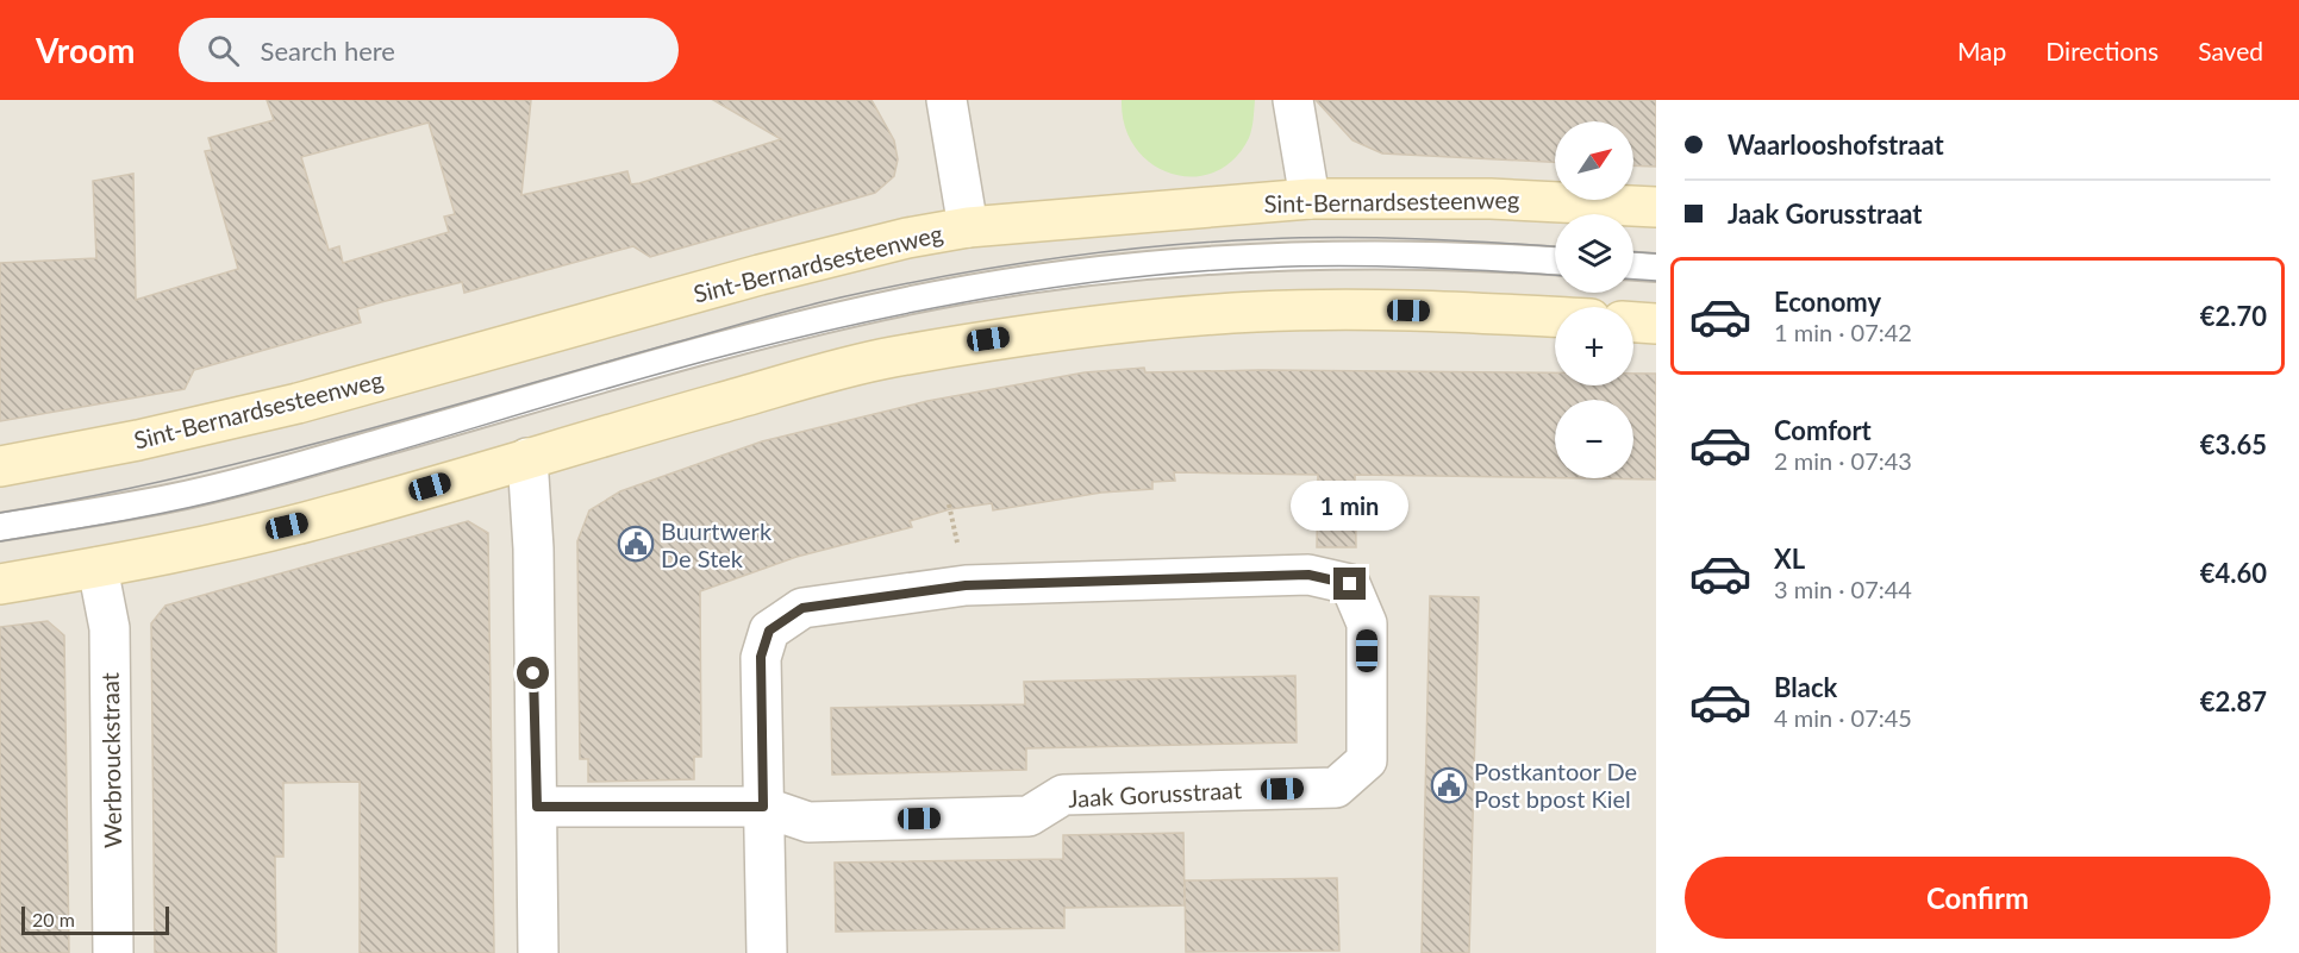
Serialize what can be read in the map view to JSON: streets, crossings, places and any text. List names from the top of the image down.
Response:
{
  "streets": {
    "street": ["Sint-Bernardsesteenweg", "Werbrouckstraat", "Jaak Gorusstraat"]
  },
  "places": {
    "public building": ["Buurtwerk De Stek", "Postkantoor De Post bpost Kiel"]
  },
  "scale_bar": "20 m",
  "north": "top right",
  "page": {
    "header": "Vroom",
    "search": "Search here",
    "nav": ["Map", "Directions", "Saved"],
    "banner": ["Waarlooshofstraat", "Jaak Gorusstraat"],
    "map_buttons": ["+", "−"],
    "list": [
      {
        "name": "Economy",
        "note": "1 min · 07:42",
        "value": "€2.70"
      },
      {
        "name": "Comfort",
        "note": "2 min · 07:43",
        "value": "€3.65"
      },
      {
        "name": "XL",
        "note": "3 min · 07:44",
        "value": "€4.60"
      },
      {
        "name": "Black",
        "note": "4 min · 07:45",
        "value": "€2.87"
      }
    ],
    "bubble": "1 min",
    "buttons": "Confirm",
    "scale": "20 m"
  }
}
